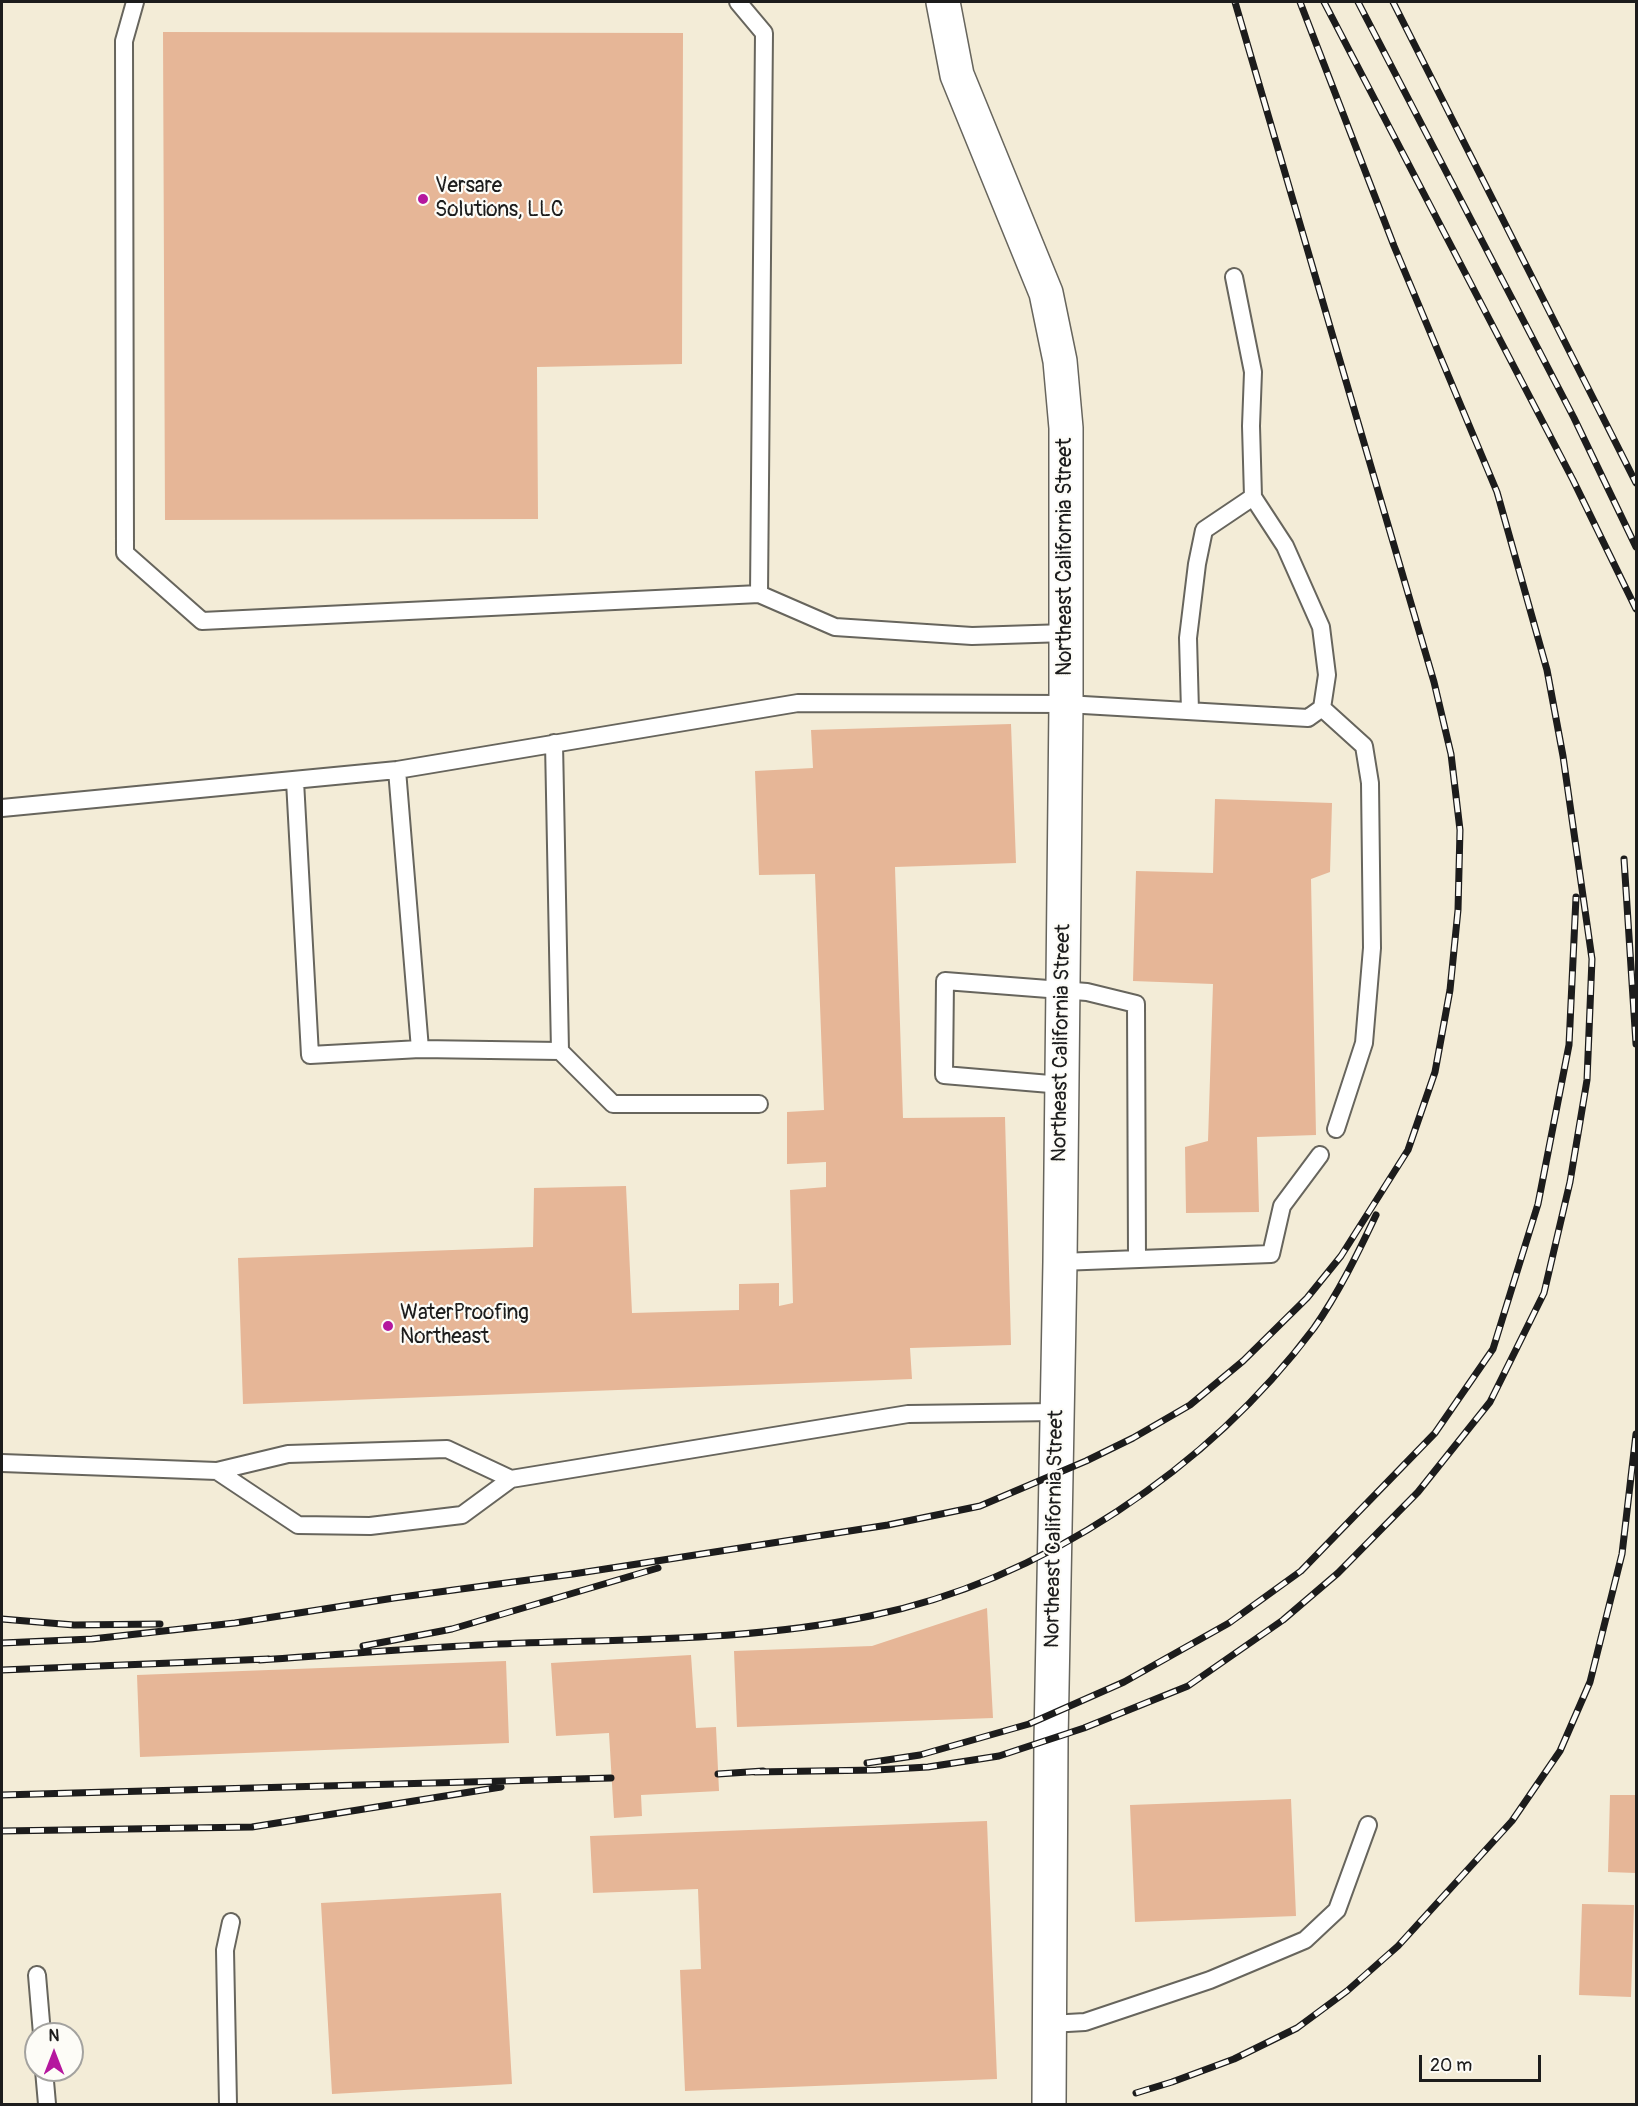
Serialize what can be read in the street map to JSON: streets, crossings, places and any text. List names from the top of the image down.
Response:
{
  "streets": {
    "street": ["Northeast California Street"]
  },
  "places": ["Versare Solutions, LLC", "WaterProofing Northeast"],
  "scale_bar": "20 m",
  "north": "top"
}
